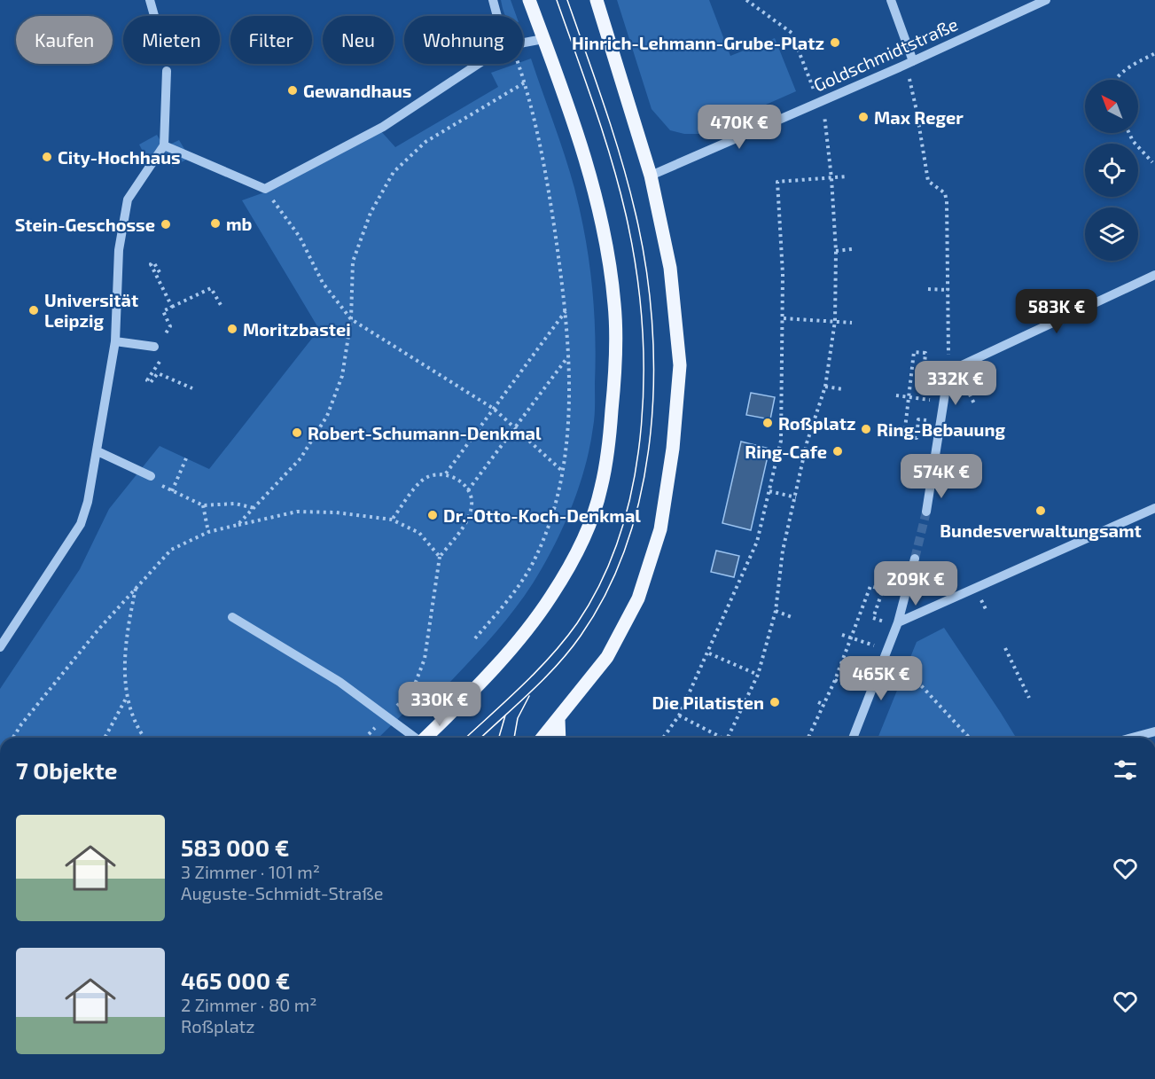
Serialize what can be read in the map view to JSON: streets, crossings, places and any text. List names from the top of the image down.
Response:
{
  "streets": {
    "street": ["Goldschmidtstraße"]
  },
  "places": [
    "Hinrich-Lehmann-Grube-Platz",
    "Gewandhaus",
    "Max Reger",
    "City-Hochhaus",
    "mb",
    "Stein-Geschosse",
    "Universität Leipzig",
    "Moritzbastei",
    "Roßplatz",
    "Ring-Bebauung",
    "Robert-Schumann-Denkmal",
    "Ring-Cafe",
    "Bundesverwaltungsamt",
    "Dr.-Otto-Koch-Denkmal",
    "Die Pilatisten"
  ],
  "north": "top left",
  "page": {
    "chip": [
      "Kaufen",
      "Mieten",
      "Filter",
      "Neu",
      "Wohnung"
    ],
    "price": [
      "470K €",
      "583K €",
      "332K €",
      "574K €",
      "209K €",
      "465K €",
      "330K €"
    ],
    "heading": "7 Objekte",
    "list": [
      {
        "name": "583 000 €",
        "note": "3 Zimmer · 101 m² · Auguste-Schmidt-Straße"
      },
      {
        "name": "465 000 €",
        "note": "2 Zimmer · 80 m² · Roßplatz"
      }
    ]
  }
}
